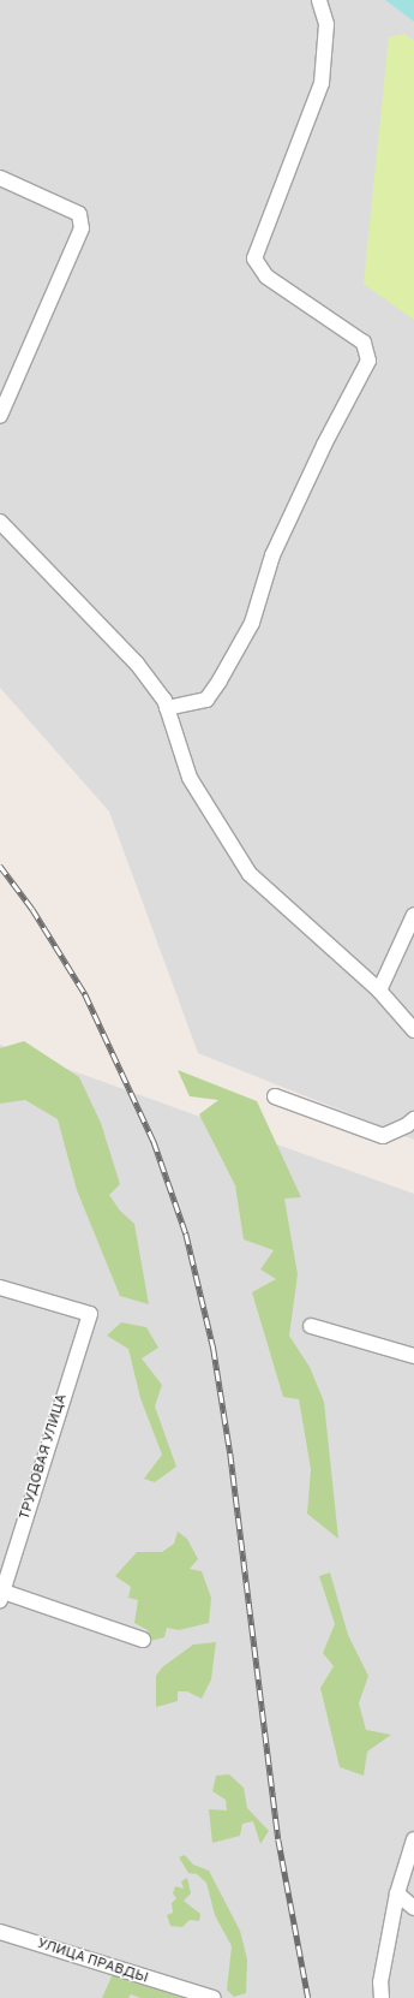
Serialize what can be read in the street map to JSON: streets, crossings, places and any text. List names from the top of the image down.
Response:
{
  "streets": {
    "street": ["ТРУДОВАЯ УЛИЦА", "УЛИЦА ПРАВДЫ"]
  }
}
